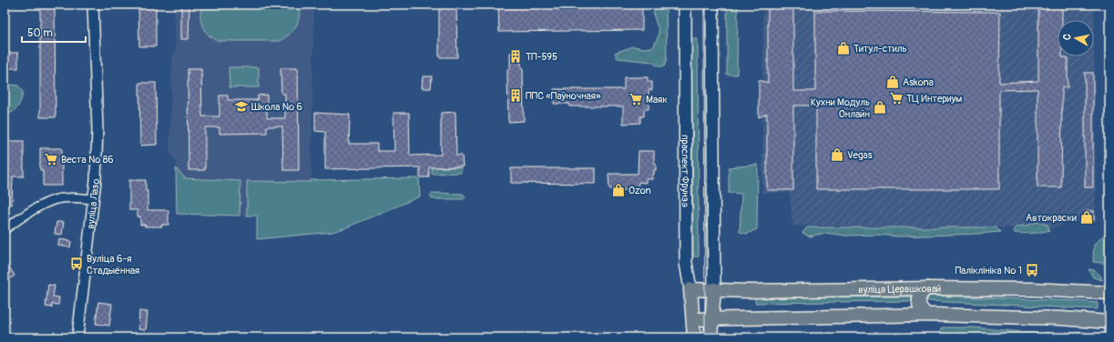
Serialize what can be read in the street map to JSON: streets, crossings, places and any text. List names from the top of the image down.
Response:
{
  "streets": {
    "main road": ["праспект Фрунзэ", "вуліца Церашковай"],
    "street": ["вуліца Лазо"]
  },
  "crossings": [
    ["праспект Фрунзэ", "вуліца Церашковай"]
  ],
  "places": {
    "shop": [
      "Титул-cтиль",
      "Askona",
      "Кухни Модуль Онлайн",
      "Vegas",
      "Ozon",
      "Автокраски"
    ],
    "building": ["ТП-595", "ППС «Паўночная»"],
    "supermarket": ["ТЦ Интериум", "Маяк", "Веста № 86"],
    "school or university": ["Школа № 6"],
    "bus stop": ["Вуліца 6-я Стадыённая", "Паліклініка № 1"]
  },
  "scale_bar": "50 m",
  "north": "left"
}
